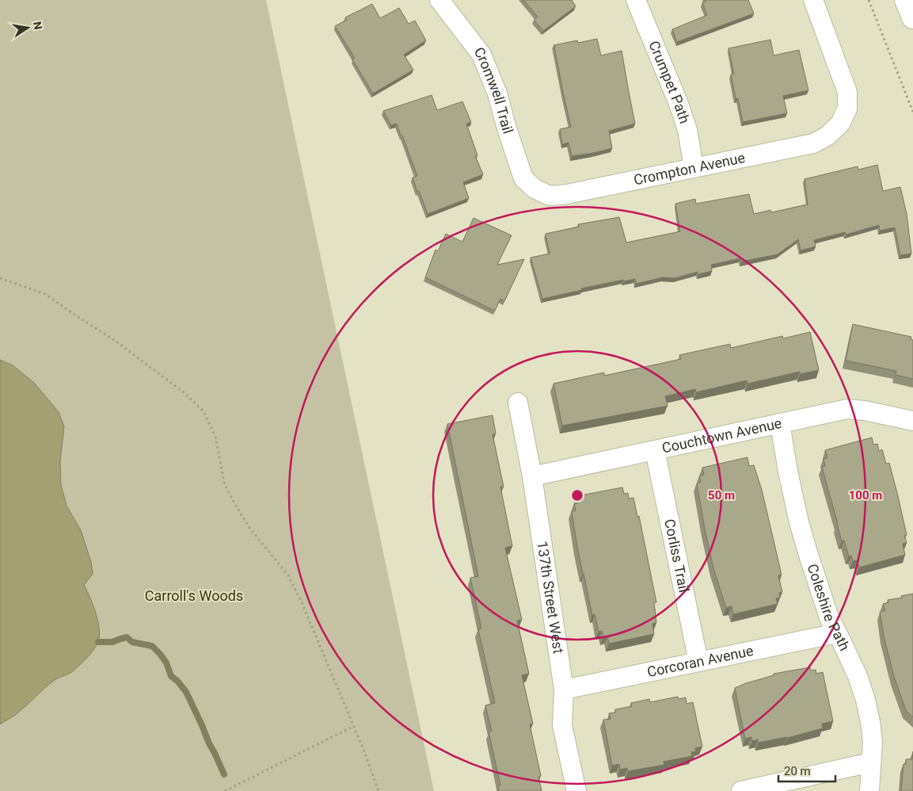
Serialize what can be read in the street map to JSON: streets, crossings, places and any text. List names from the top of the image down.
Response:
{
  "streets": {
    "street": [
      "Crumpet Path",
      "Cromwell Trail",
      "Crompton Avenue",
      "Couchtown Avenue",
      "Corliss Trail",
      "137th Street West",
      "Coleshire Path",
      "Corcoran Avenue"
    ]
  },
  "crossings": [
    ["Crumpet Path", "Crompton Avenue"],
    ["Cromwell Trail", "Crompton Avenue"],
    ["Couchtown Avenue", "Corliss Trail"],
    ["Couchtown Avenue", "137th Street West"],
    ["Couchtown Avenue", "Coleshire Path"],
    ["Corliss Trail", "Corcoran Avenue"],
    ["137th Street West", "Corcoran Avenue"],
    ["Coleshire Path", "Corcoran Avenue"]
  ],
  "parks": ["Carroll's Woods"],
  "scale_bar": "20 m",
  "north": "right",
  "rings": ["50 m", "100 m"]
}
